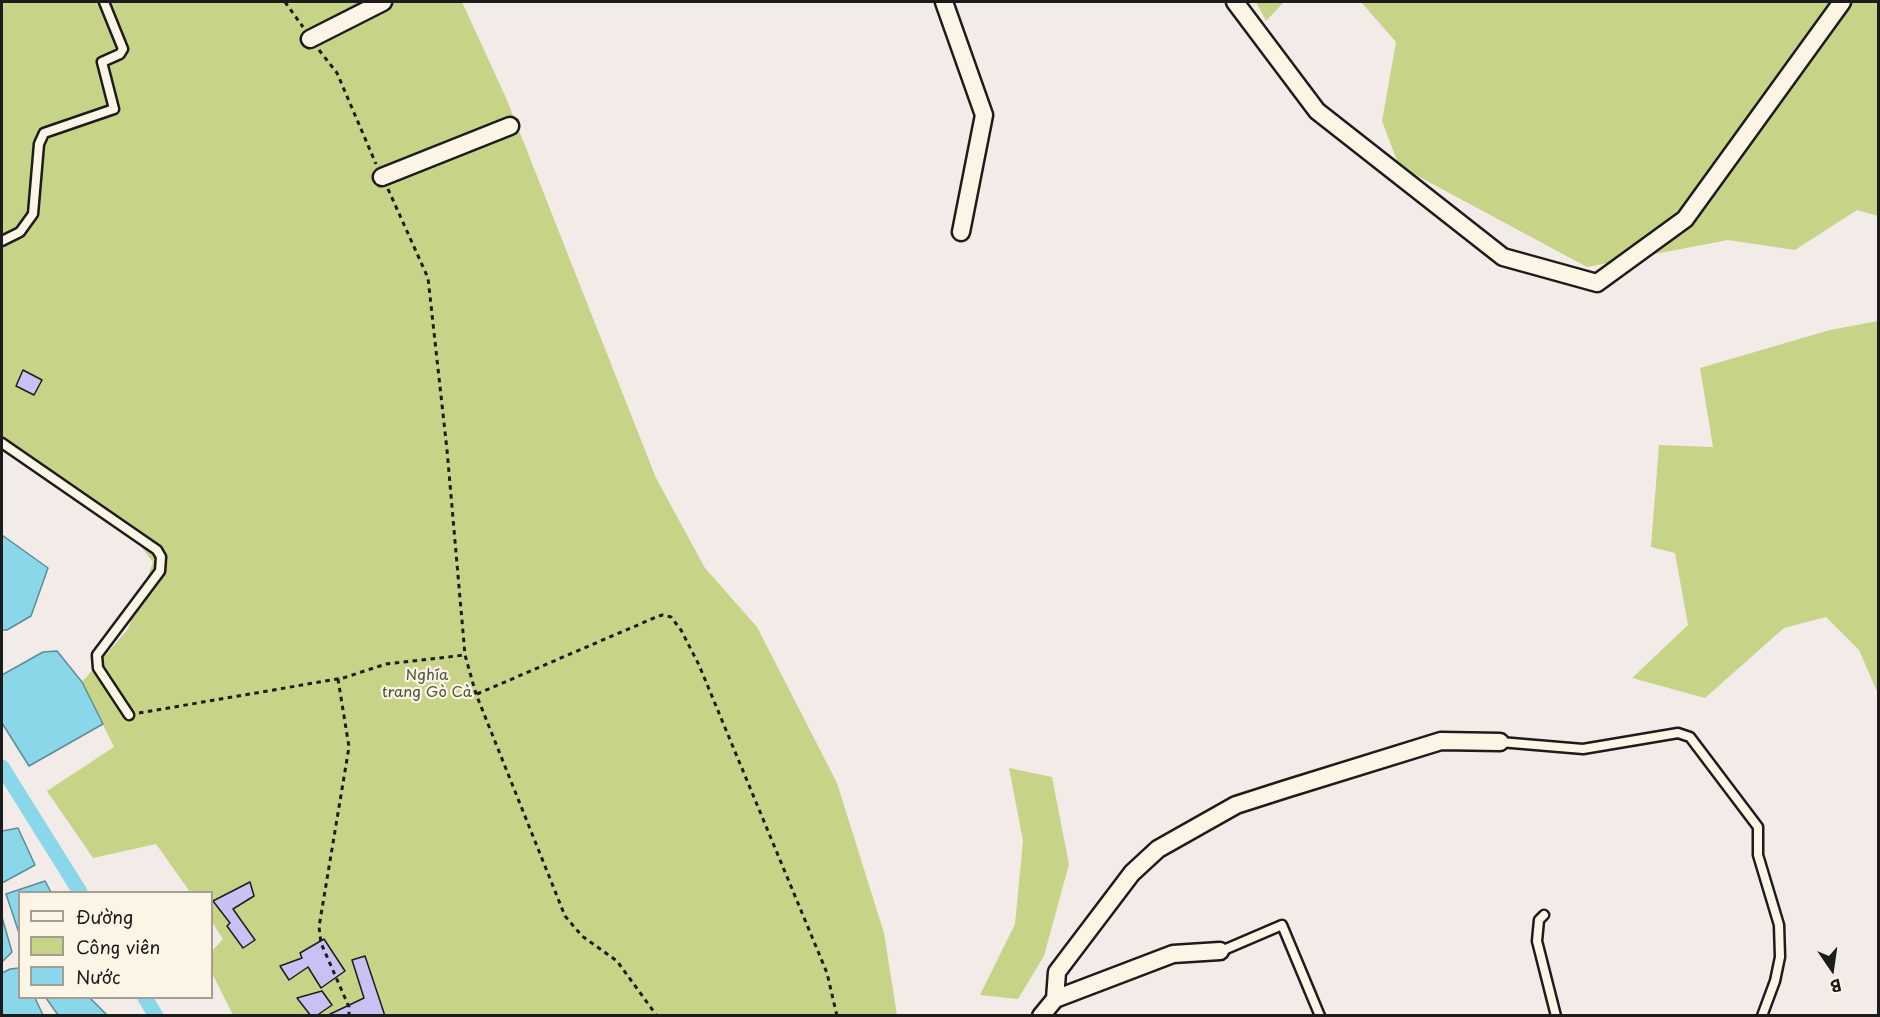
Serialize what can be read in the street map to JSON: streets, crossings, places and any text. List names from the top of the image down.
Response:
{
  "parks": ["Nghĩa trang Gò Cà"],
  "legend": ["Đường", "Công viên", "Nước"],
  "north": "bottom"
}
